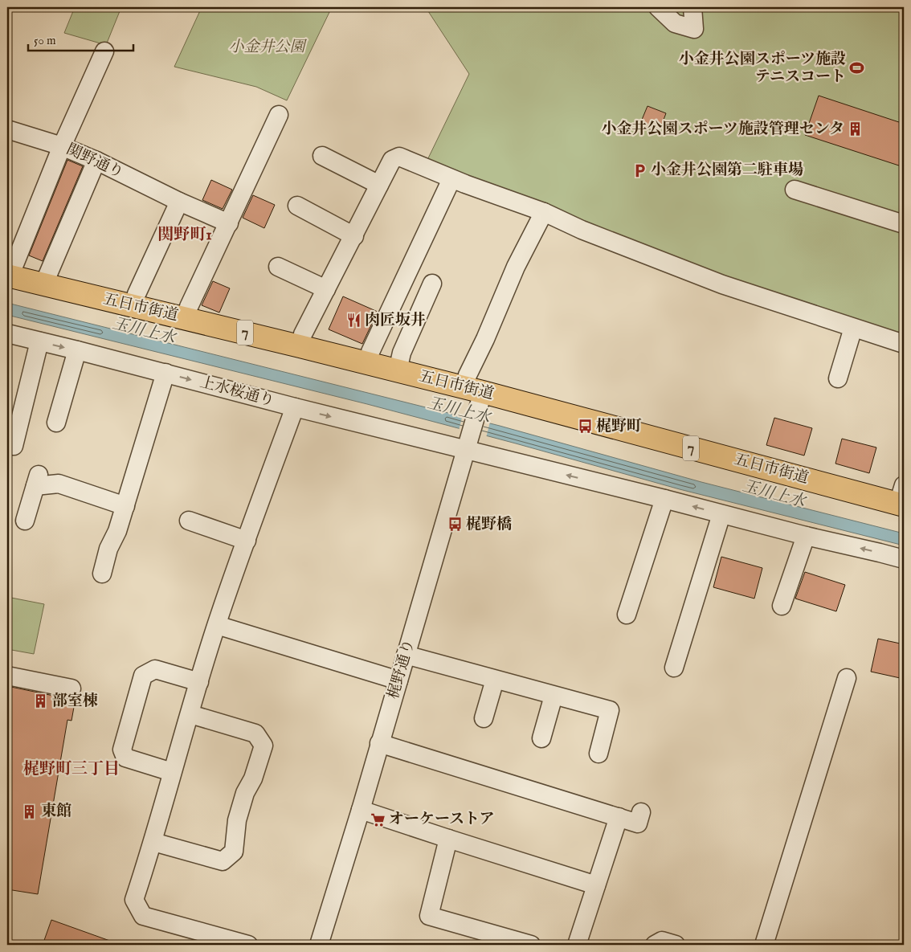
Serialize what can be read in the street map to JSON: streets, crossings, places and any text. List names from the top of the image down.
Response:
{
  "streets": {
    "main road": ["五日市街道", "7"],
    "street": ["関野通り", "上水桜通り", "梶野通り"]
  },
  "crossings": [
    ["五日市街道", "梶野通り"],
    ["上水桜通り", "梶野通り"]
  ],
  "districts": ["関野町1", "梶野町三丁目"],
  "water": ["玉川上水"],
  "parks": ["小金井公園"],
  "places": {
    "sports": ["小金井公園スポーツ施設 テニスコート"],
    "building": ["小金井公園スポーツ施設管理センタ", "部室棟", "東館"],
    "parking": ["小金井公園第二駐車場"],
    "restaurant": ["肉匠坂井"],
    "bus stop": ["梶野町", "梶野橋"],
    "supermarket": ["オーケーストア"]
  },
  "scale_bar": "50 m"
}
